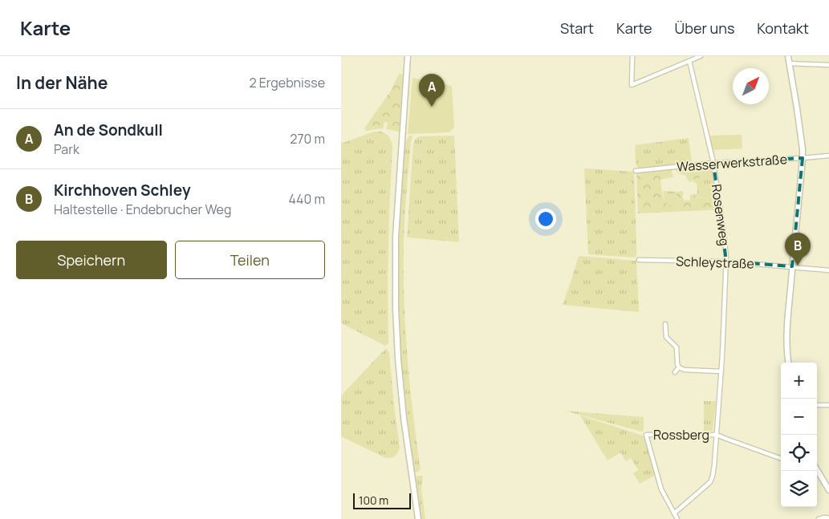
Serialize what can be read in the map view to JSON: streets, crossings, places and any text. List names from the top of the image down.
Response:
{
  "streets": {
    "street": [
      "Wasserwerkstraße",
      "Rosenweg",
      "Schleystraße",
      "Rossberg"
    ]
  },
  "crossings": [
    ["Wasserwerkstraße", "Rosenweg"],
    ["Rosenweg", "Schleystraße"],
    ["Rosenweg", "Rossberg"]
  ],
  "scale_bar": "100 m",
  "north": "top right",
  "page": {
    "header": "Karte",
    "nav": [
      "Start",
      "Karte",
      "Über uns",
      "Kontakt"
    ],
    "heading": ["In der Nähe", "2 Ergebnisse"],
    "pins": ["A", "B"],
    "list": [
      {
        "mark": "A",
        "name": "An de Sondkull",
        "note": "Park",
        "value": "270 m"
      },
      {
        "mark": "B",
        "name": "Kirchhoven Schley",
        "note": "Haltestelle · Endebrucher Weg",
        "value": "440 m"
      }
    ],
    "buttons": ["Speichern", "Teilen"],
    "map_buttons": ["+", "−"],
    "scale": "100 m"
  }
}
